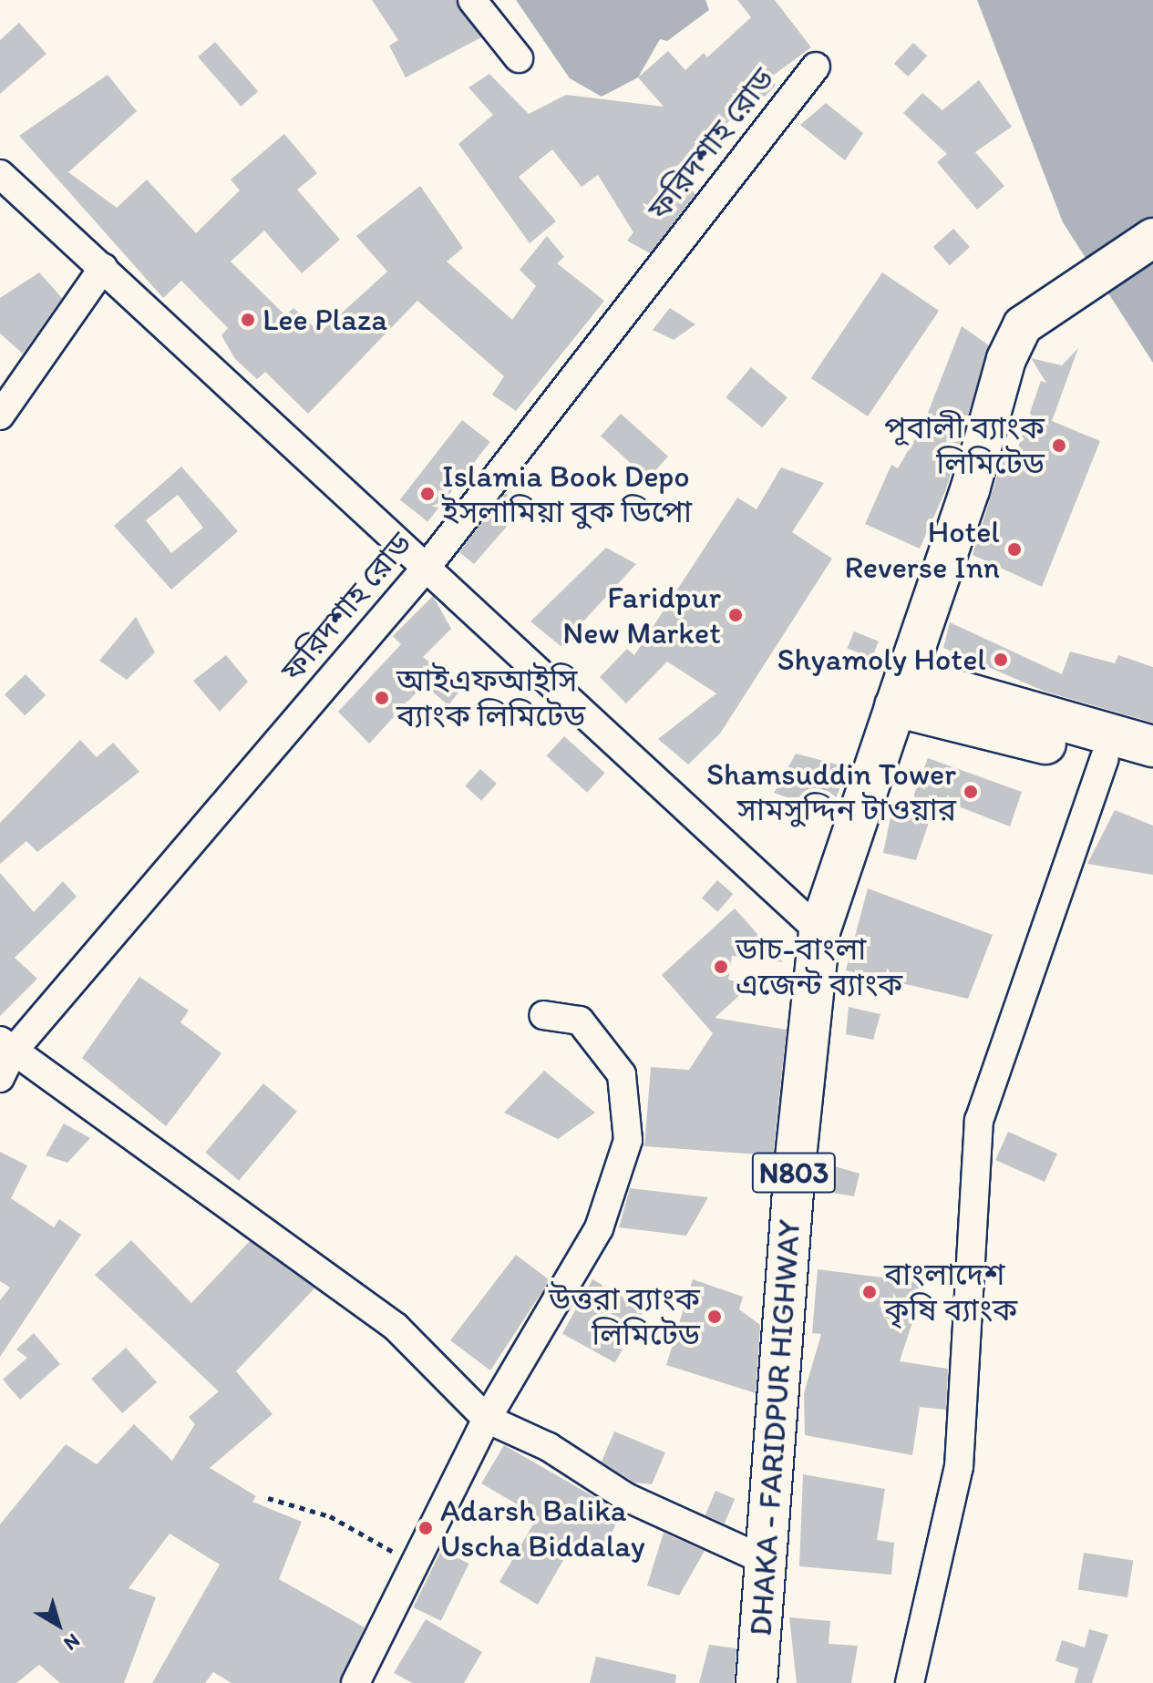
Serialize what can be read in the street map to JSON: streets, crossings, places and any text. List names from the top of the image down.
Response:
{
  "streets": {
    "highway": ["N803", "DHAKA - FARIDPUR HIGHWAY"],
    "street": ["ফরিদশাহ রোড"]
  },
  "places": [
    "Lee Plaza",
    "পূবালী ব্যাংক লিমিটেড",
    "Islamia Book Depo ইসলামিয়া বুক ডিপো",
    "Hotel Reverse Inn",
    "Faridpur New Market",
    "Shyamoly Hotel",
    "আইএফআইসি ব্যাংক লিমিটেড",
    "Shamsuddin Tower সামসুদ্দিন টাওয়ার",
    "ডাচ-বাংলা এজেন্ট ব্যাংক",
    "বাংলাদেশ কৃষি ব্যাংক",
    "উত্তরা ব্যাংক লিমিটেড",
    "Adarsh Balika Uscha Biddalay"
  ],
  "north": "bottom right"
}
